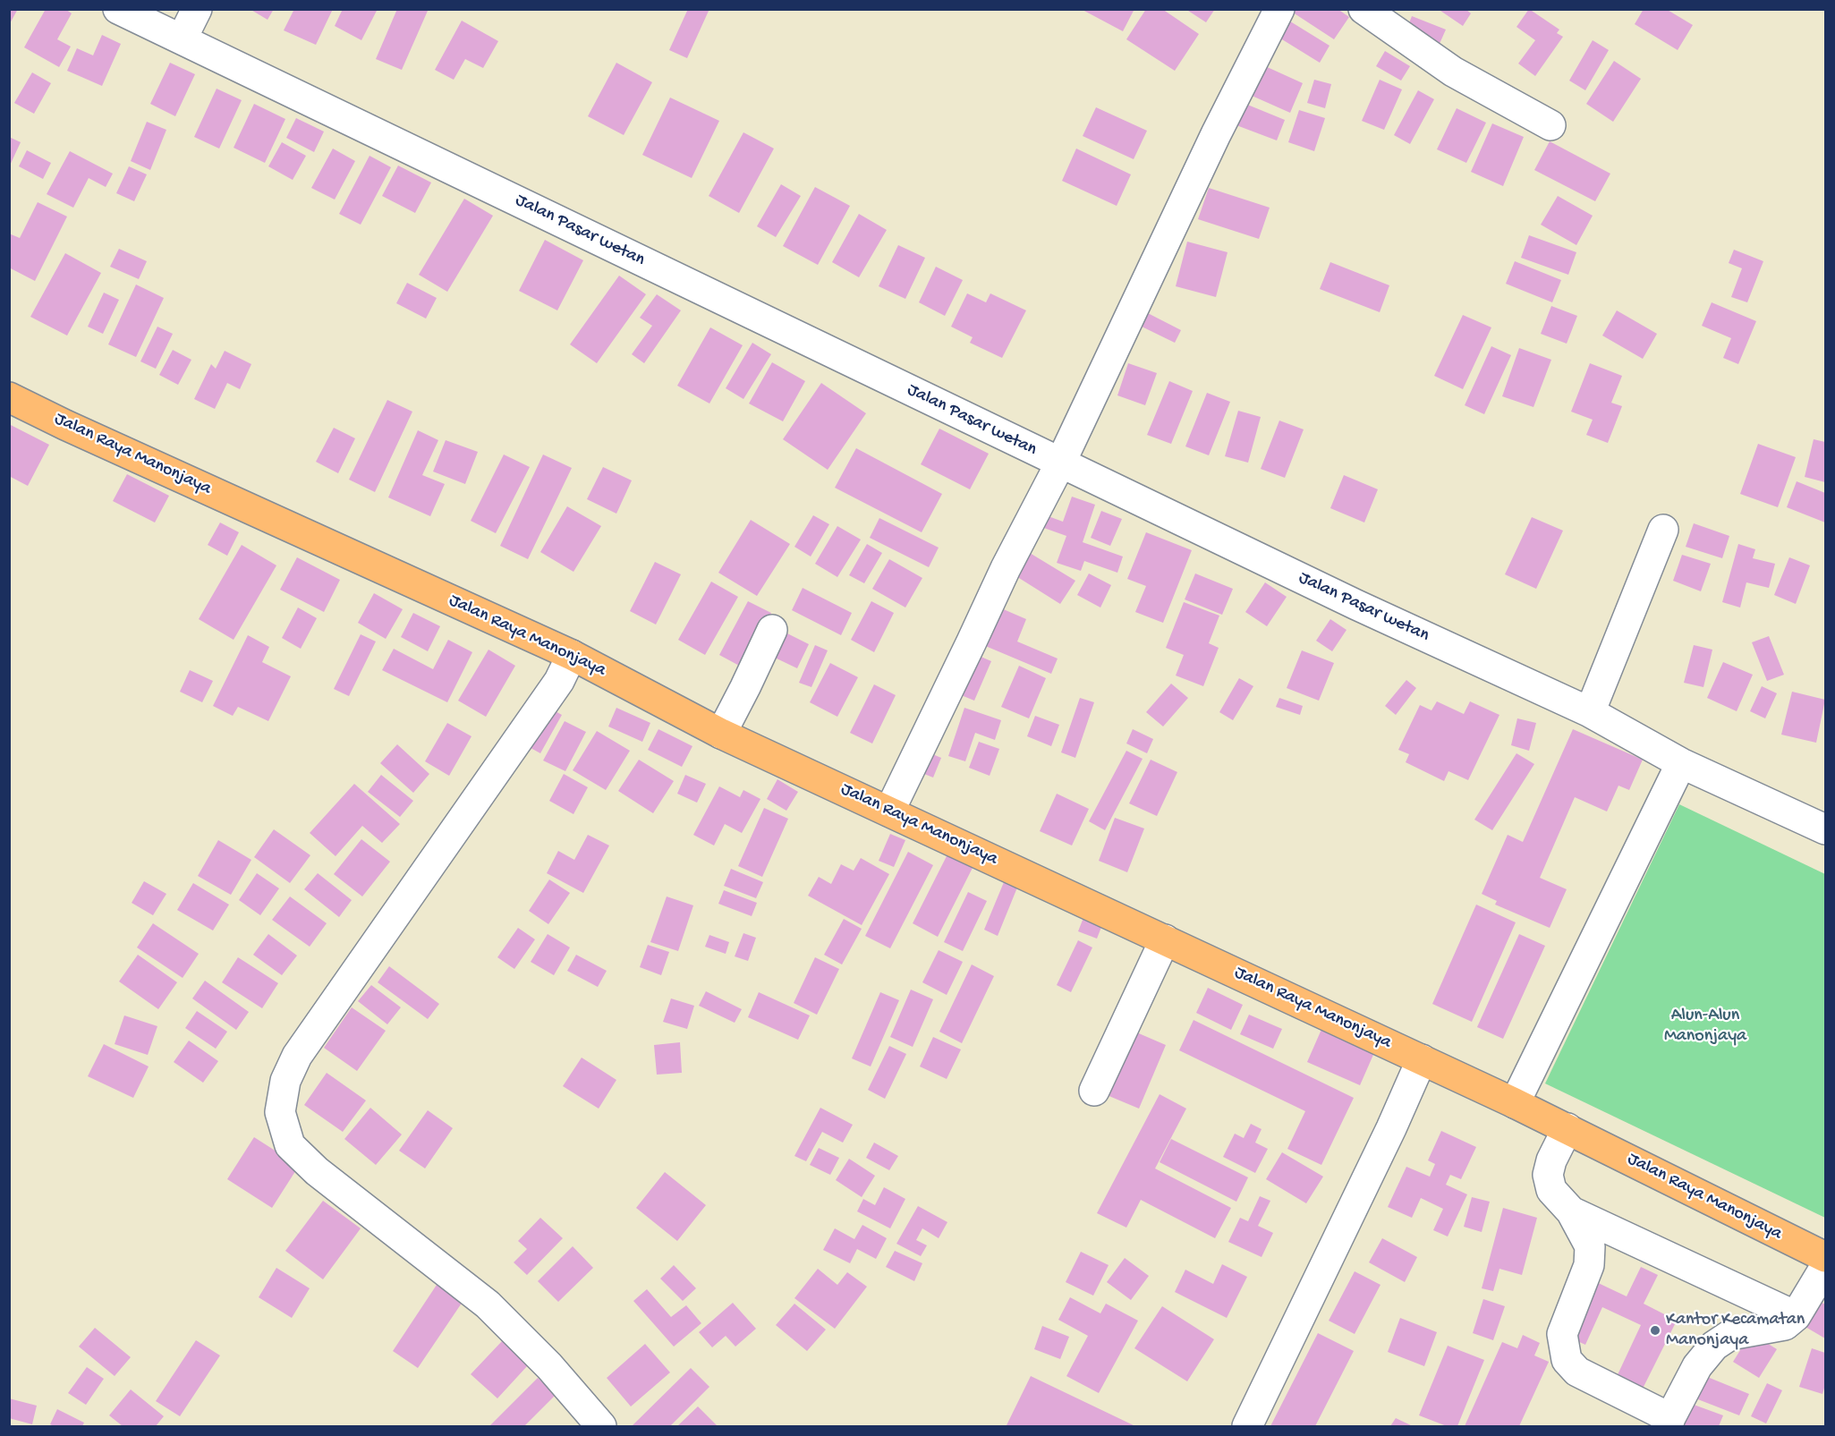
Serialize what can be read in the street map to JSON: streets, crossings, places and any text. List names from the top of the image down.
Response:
{
  "streets": {
    "main road": ["Jalan Raya Manonjaya"],
    "street": ["Jalan Pasar wetan"]
  },
  "parks": ["Alun-Alun Manonjaya"],
  "places": ["Kantor Kecamatan Manonjaya"]
}
